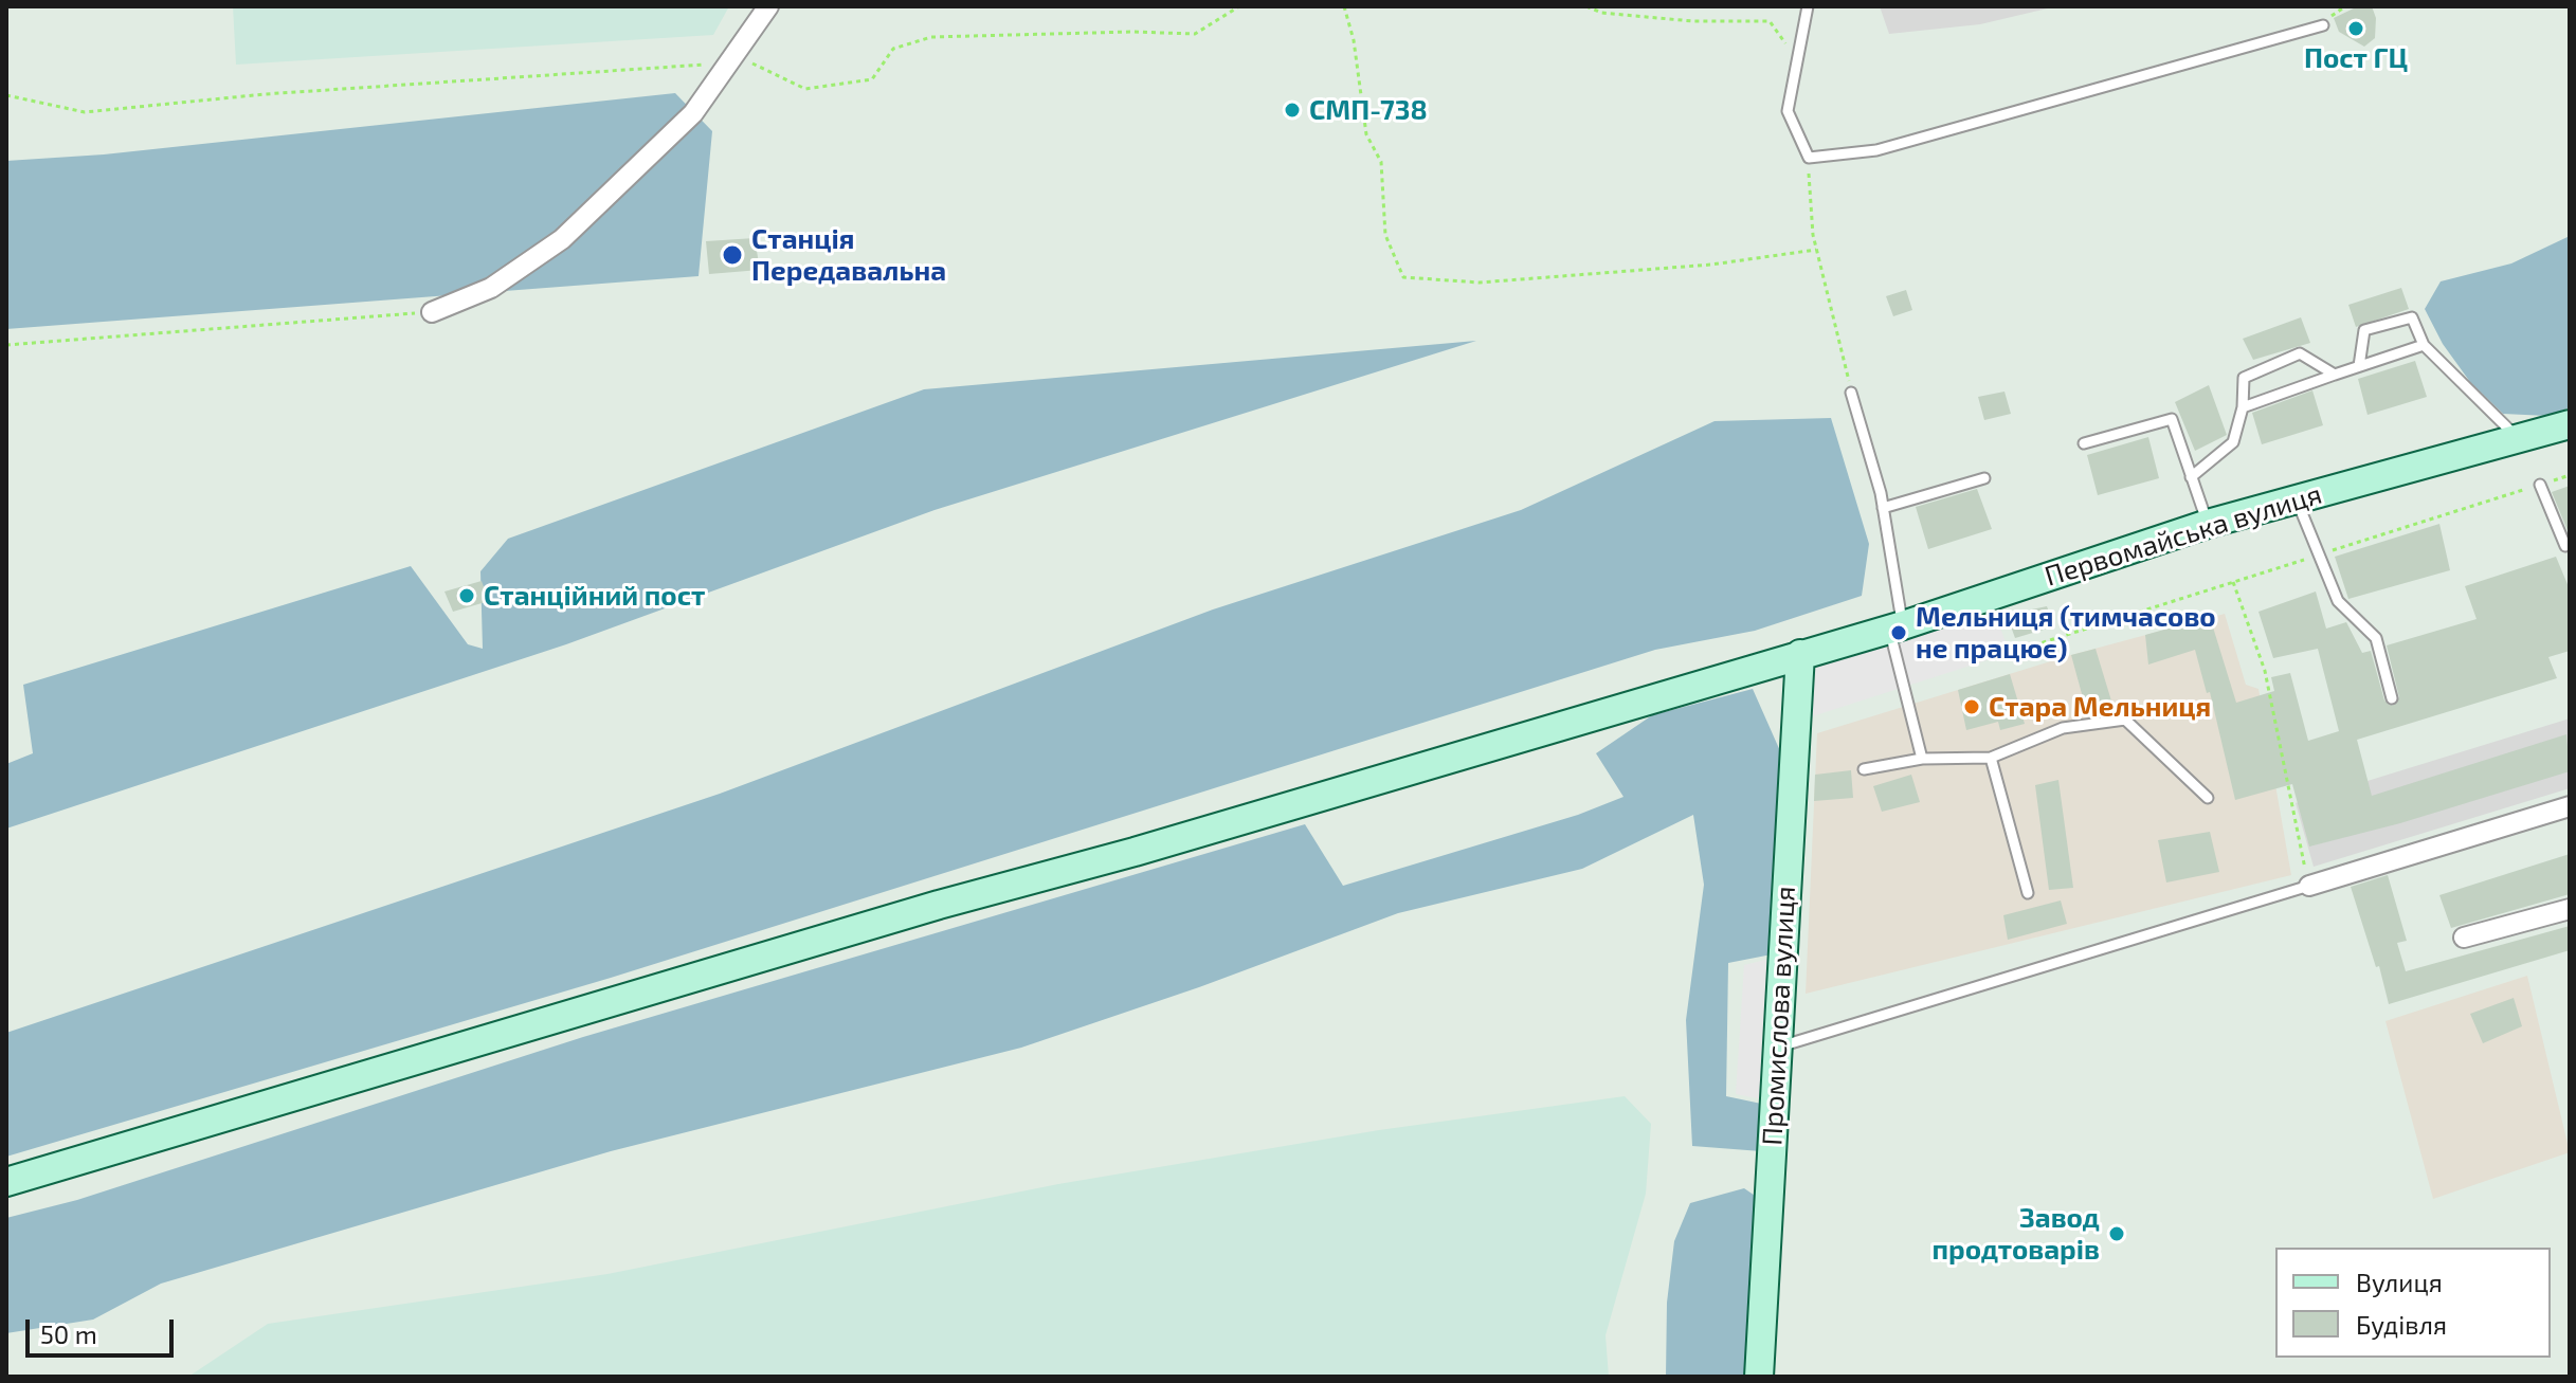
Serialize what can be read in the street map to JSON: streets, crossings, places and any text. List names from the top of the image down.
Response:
{
  "streets": {
    "street": ["Первомайська вулиця", "Промислова вулиця"]
  },
  "crossings": [
    ["Первомайська вулиця", "Промислова вулиця"]
  ],
  "places": [
    "Пост ГЦ",
    "СМП-738",
    "Станція Передавальна",
    "Станційний пост",
    "Мельниця (тимчасово не працює)",
    "Стара Мельниця",
    "Завод продтоварів"
  ],
  "legend": ["Вулиця", "Будівля"],
  "scale_bar": "50 m"
}
